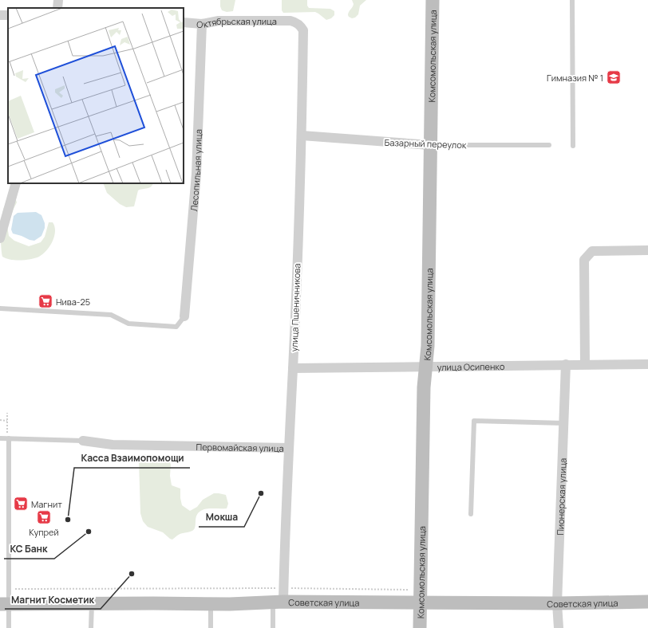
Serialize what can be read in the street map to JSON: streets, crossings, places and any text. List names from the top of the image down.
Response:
{
  "streets": {
    "street": [
      "Октябрьская улица",
      "Комсомольская улица",
      "Базарный переулок",
      "Лесопильная улица",
      "улица Пшеничникова",
      "улица Осипенко",
      "Первомайская улица",
      "Пионерская улица",
      "Советская улица"
    ]
  },
  "crossings": [
    ["Октябрьская улица", "Лесопильная улица"],
    ["Октябрьская улица", "улица Пшеничникова"],
    ["Комсомольская улица", "Базарный переулок"],
    ["Комсомольская улица", "улица Осипенко"],
    ["Комсомольская улица", "Советская улица"],
    ["Базарный переулок", "улица Пшеничникова"],
    ["улица Пшеничникова", "улица Осипенко"],
    ["улица Пшеничникова", "Первомайская улица"],
    ["улица Пшеничникова", "Советская улица"],
    ["улица Осипенко", "Пионерская улица"],
    ["Пионерская улица", "Советская улица"]
  ],
  "places": {
    "school or university": ["Гимназия № 1"],
    "supermarket": ["Нива-25", "Магнит", "Купрей"],
    "other": [
      "Мокша",
      "Касса Взаимопомощи",
      "КС Банк",
      "Магнит Косметик"
    ]
  }
}
